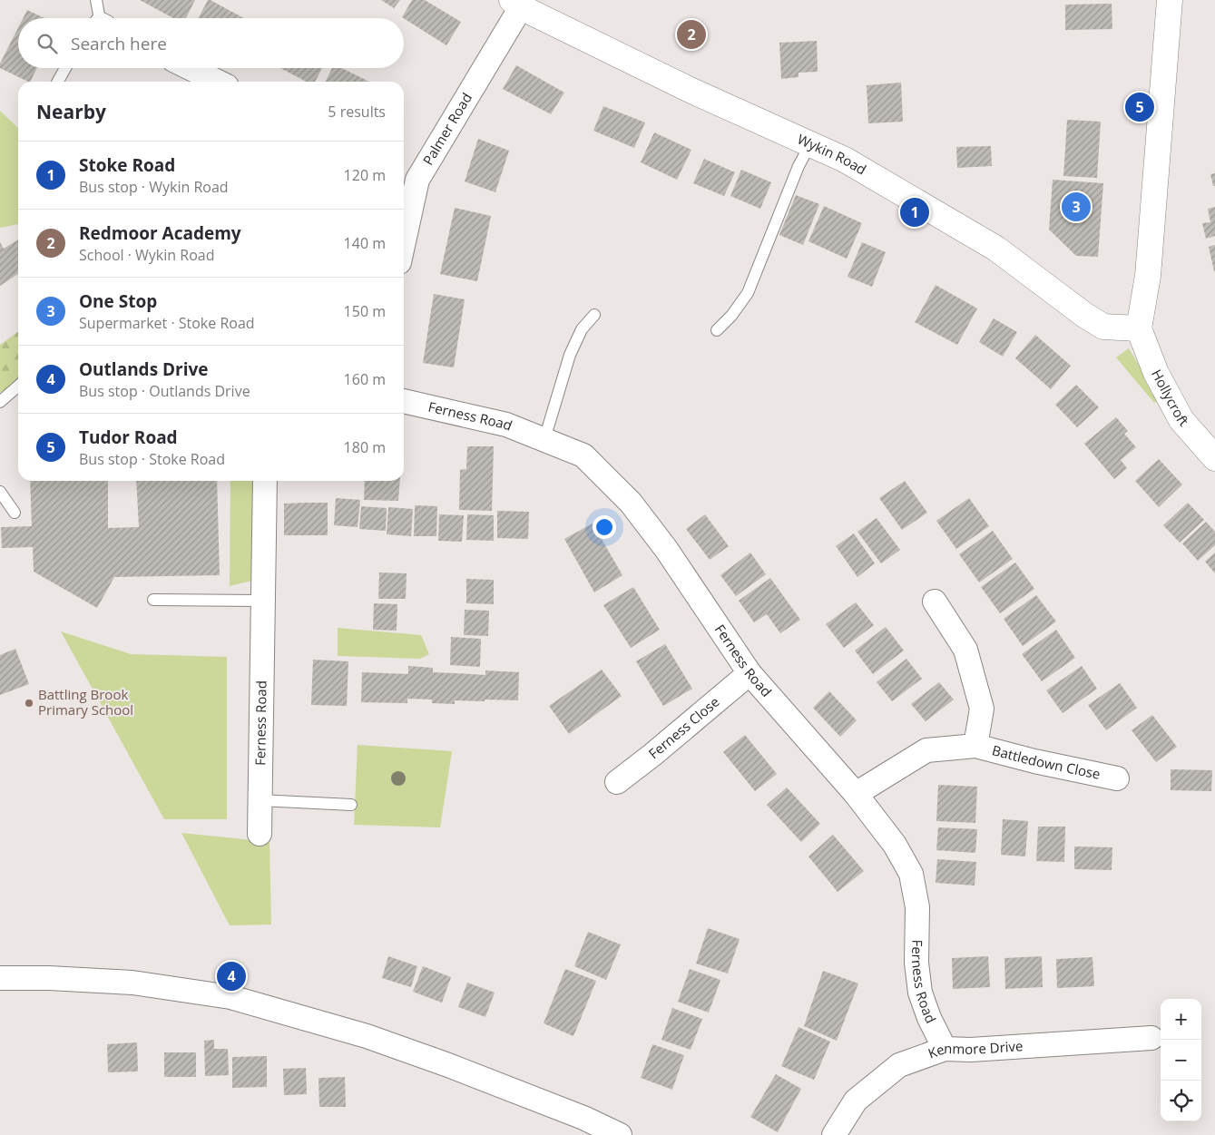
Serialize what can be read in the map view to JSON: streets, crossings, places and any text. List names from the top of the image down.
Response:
{
  "streets": {
    "street": [
      "Palmer Road",
      "Wykin Road",
      "Hollycroft",
      "Ferness Road",
      "Ferness Close",
      "Battledown Close",
      "Kenmore Drive"
    ]
  },
  "crossings": [
    ["Palmer Road", "Wykin Road"],
    ["Wykin Road", "Hollycroft"],
    ["Ferness Road", "Ferness Close"],
    ["Ferness Road", "Battledown Close"],
    ["Ferness Road", "Kenmore Drive"]
  ],
  "places": ["Battling Brook Primary School"],
  "page": {
    "pins": [
      "2",
      "5",
      "3",
      "1",
      "4"
    ],
    "search": "Search here",
    "heading": ["Nearby", "5 results"],
    "list": [
      {
        "mark": "1",
        "name": "Stoke Road",
        "note": "Bus stop · Wykin Road",
        "value": "120 m"
      },
      {
        "mark": "2",
        "name": "Redmoor Academy",
        "note": "School · Wykin Road",
        "value": "140 m"
      },
      {
        "mark": "3",
        "name": "One Stop",
        "note": "Supermarket · Stoke Road",
        "value": "150 m"
      },
      {
        "mark": "4",
        "name": "Outlands Drive",
        "note": "Bus stop · Outlands Drive",
        "value": "160 m"
      },
      {
        "mark": "5",
        "name": "Tudor Road",
        "note": "Bus stop · Stoke Road",
        "value": "180 m"
      }
    ],
    "map_buttons": ["+", "−"]
  }
}
